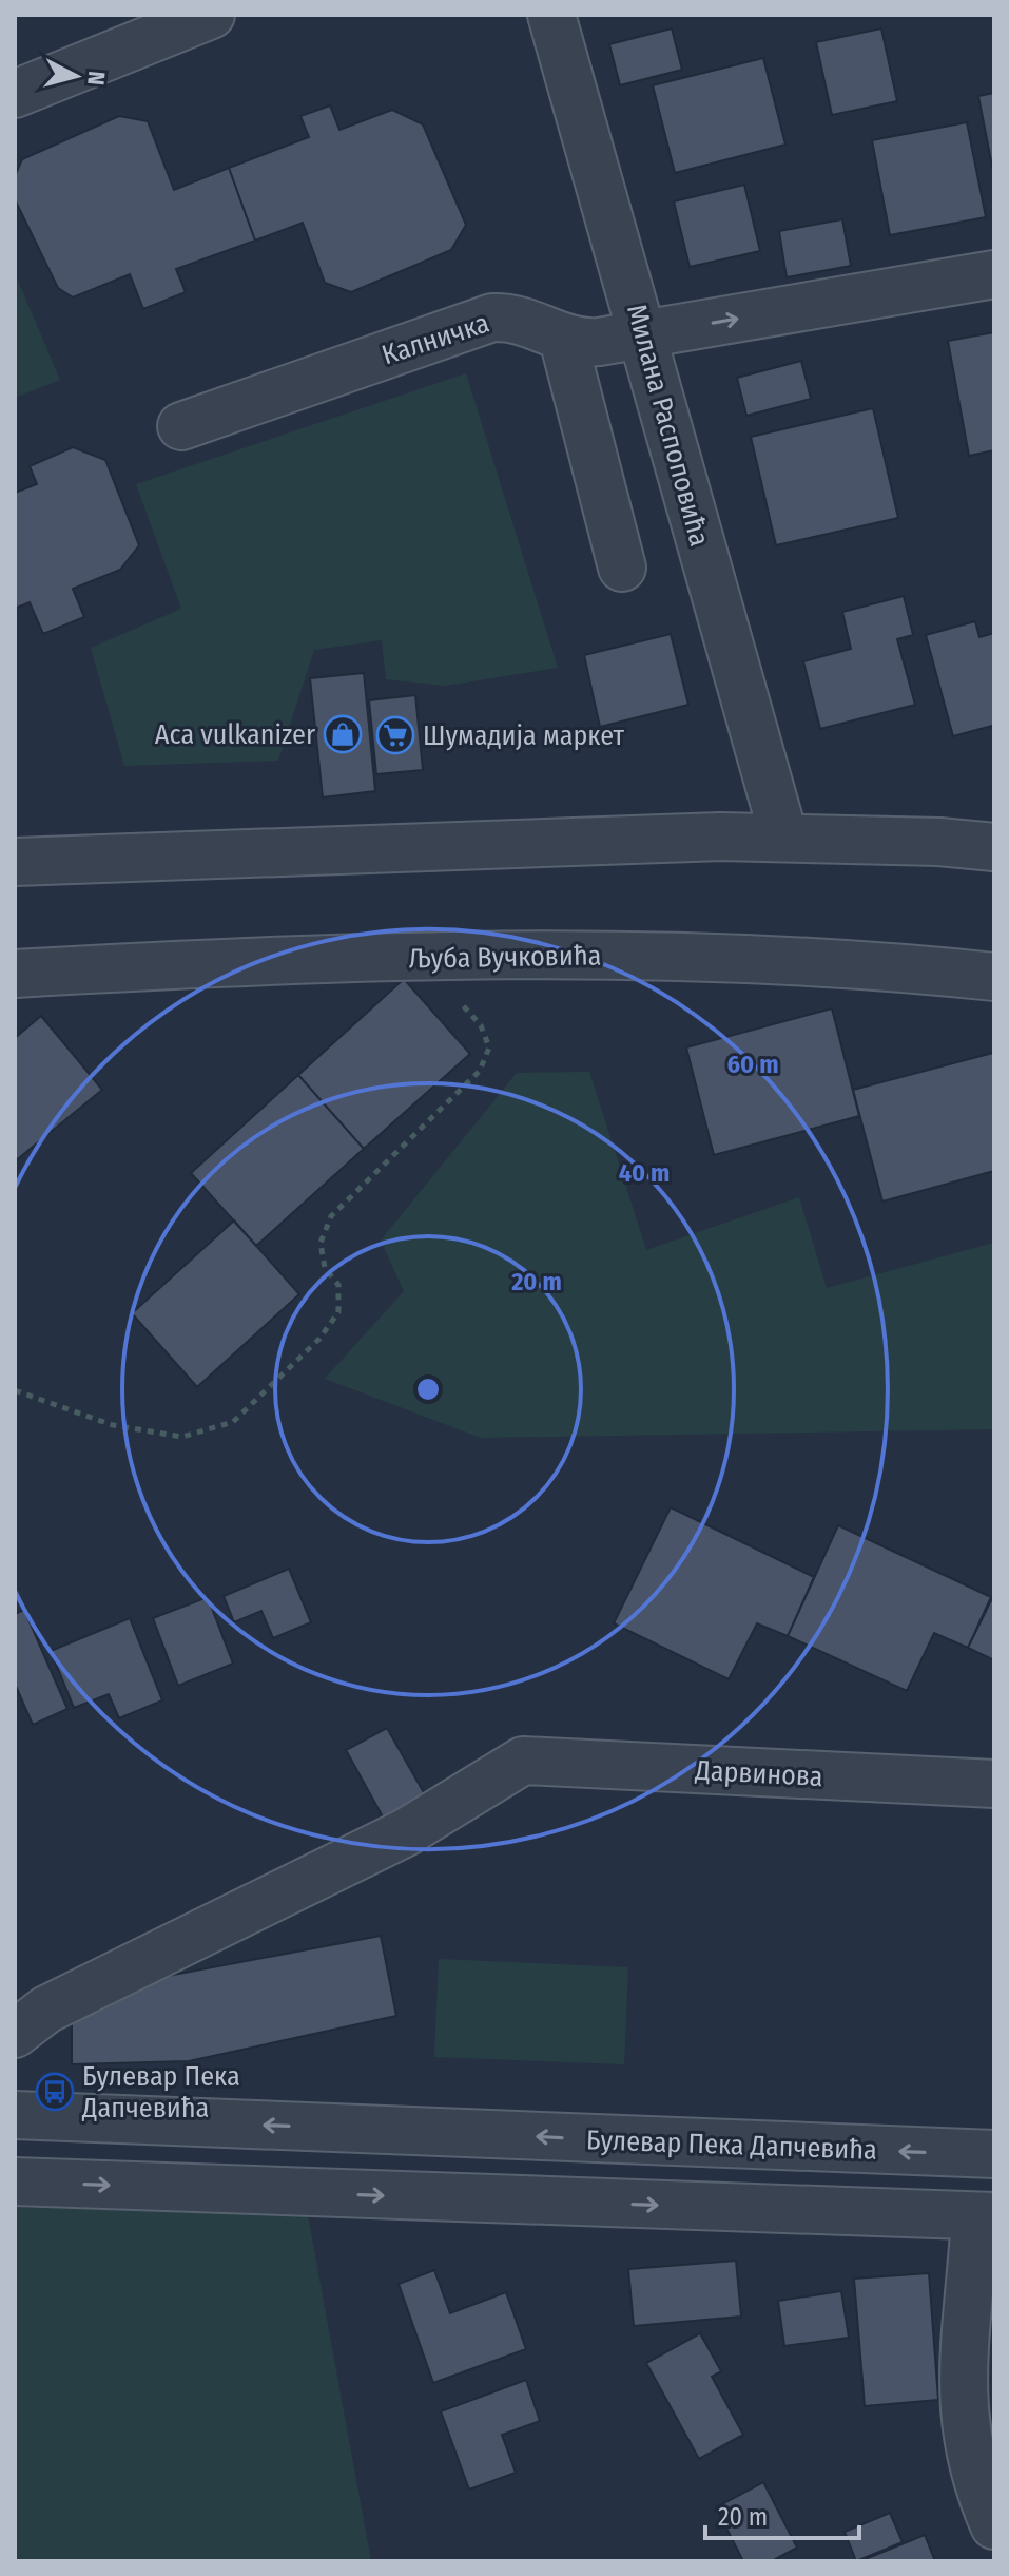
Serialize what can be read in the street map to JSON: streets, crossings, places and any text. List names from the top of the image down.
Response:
{
  "streets": {
    "street": [
      "Калничка",
      "Милана Распоповића",
      "Љуба Вучковића",
      "Дарвинова",
      "Булевар Пека Дапчевића"
    ]
  },
  "crossings": [
    ["Калничка", "Милана Распоповића"]
  ],
  "one_way": ["Калничка"],
  "places": {
    "shop": ["Aca vulkanizer"],
    "supermarket": ["Шумадија маркет"],
    "bus stop": ["Булевар Пека Дапчевића"]
  },
  "scale_bar": "20 m",
  "north": "right",
  "rings": ["60 m", "40 m", "20 m"]
}
